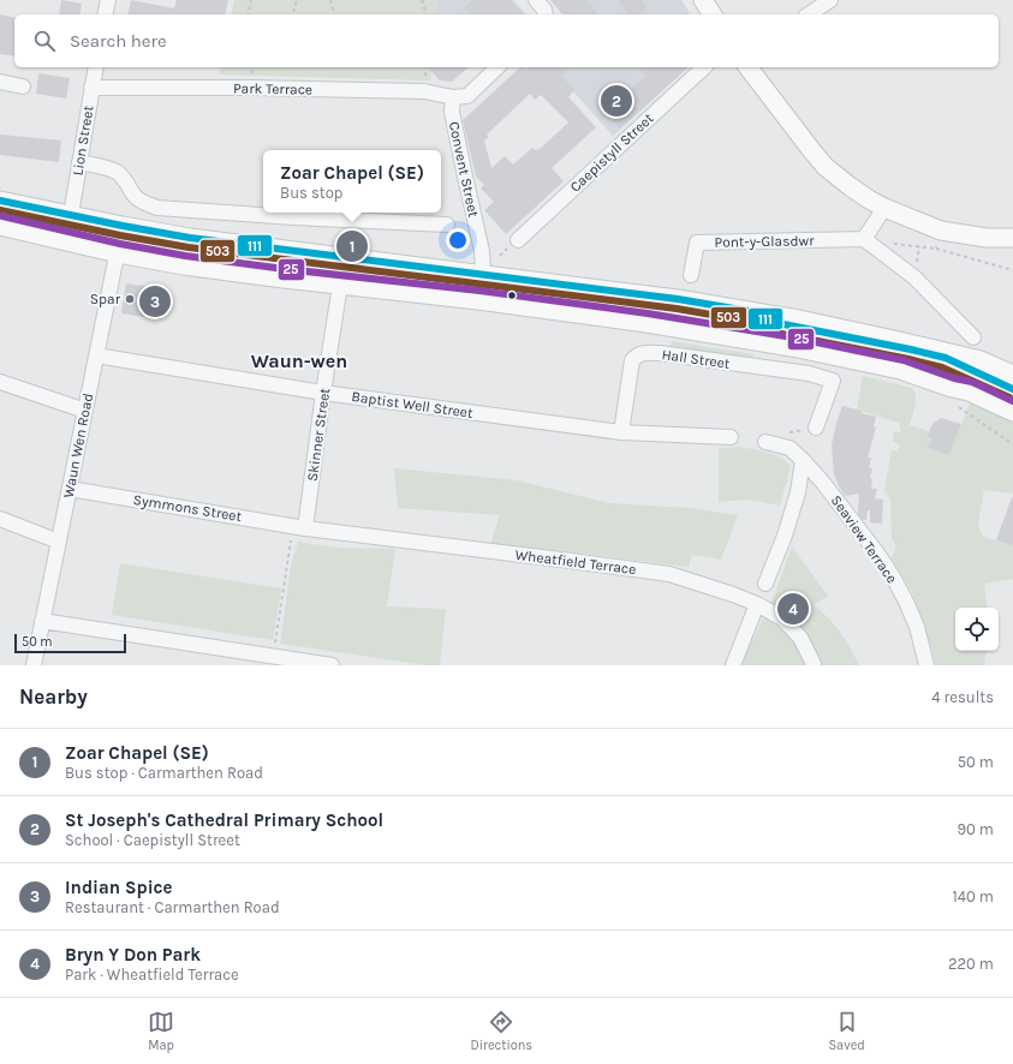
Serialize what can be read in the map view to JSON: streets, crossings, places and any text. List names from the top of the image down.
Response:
{
  "streets": {
    "street": [
      "Park Terrace",
      "Lion Street",
      "Caepistyll Street",
      "Convent Street",
      "Pont-y-Glasdwr",
      "Hall Street",
      "Baptist Well Street",
      "Skinner Street",
      "Waun Wen Road",
      "Symmons Street",
      "Seaview Terrace",
      "Wheatfield Terrace"
    ]
  },
  "crossings": [
    ["Park Terrace", "Lion Street"],
    ["Park Terrace", "Convent Street"],
    ["Hall Street", "Baptist Well Street"],
    ["Baptist Well Street", "Skinner Street"],
    ["Baptist Well Street", "Waun Wen Road"],
    ["Skinner Street", "Symmons Street"],
    ["Skinner Street", "Wheatfield Terrace"],
    ["Waun Wen Road", "Symmons Street"],
    ["Symmons Street", "Wheatfield Terrace"]
  ],
  "districts": ["Waun-wen"],
  "places": ["Spar"],
  "lines": ["transit line 111", "transit line 503", "transit line 25"],
  "scale_bar": "50 m",
  "page": {
    "search": "Search here",
    "pins": [
      "2",
      "1",
      "3",
      "4"
    ],
    "popup": ["Zoar Chapel (SE)", "Bus stop"],
    "scale": "50 m",
    "heading": ["Nearby", "4 results"],
    "list": [
      {
        "mark": "1",
        "name": "Zoar Chapel (SE)",
        "note": "Bus stop · Carmarthen Road",
        "value": "50 m"
      },
      {
        "mark": "2",
        "name": "St Joseph's Cathedral Primary School",
        "note": "School · Caepistyll Street",
        "value": "90 m"
      },
      {
        "mark": "3",
        "name": "Indian Spice",
        "note": "Restaurant · Carmarthen Road",
        "value": "140 m"
      },
      {
        "mark": "4",
        "name": "Bryn Y Don Park",
        "note": "Park · Wheatfield Terrace",
        "value": "220 m"
      }
    ],
    "nav": ["Map", "Directions", "Saved"]
  }
}
